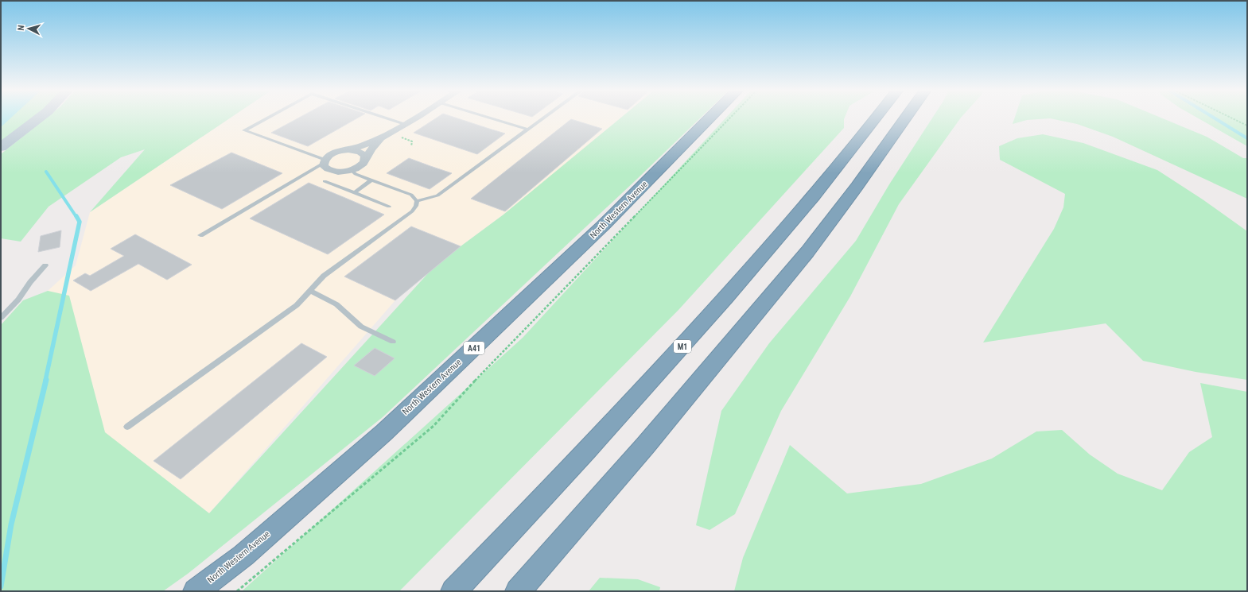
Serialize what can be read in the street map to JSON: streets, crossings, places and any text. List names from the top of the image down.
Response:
{
  "streets": {
    "highway": ["North Western Avenue", "M1", "A41"]
  },
  "north": "left"
}
